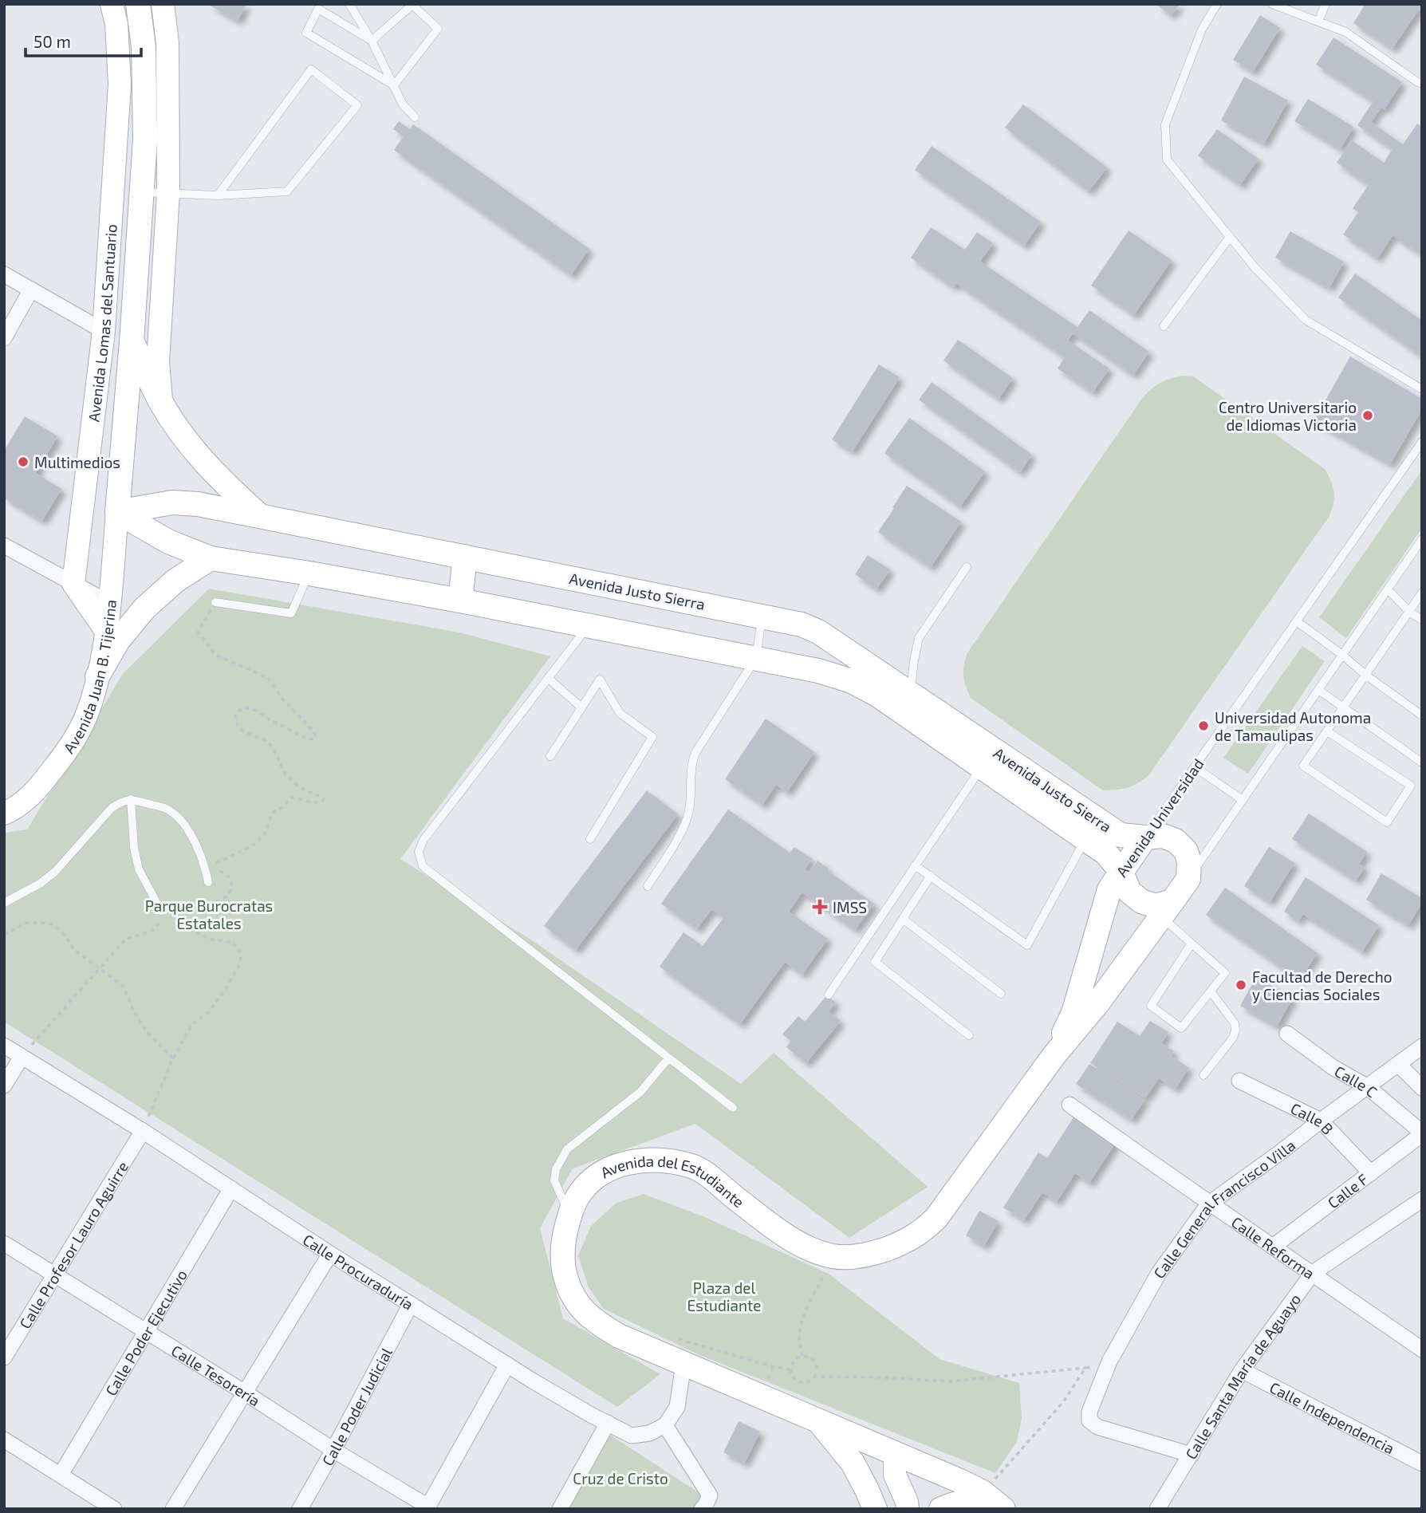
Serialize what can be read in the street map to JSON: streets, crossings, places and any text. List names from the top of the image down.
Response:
{
  "streets": {
    "main road": [
      "Avenida Lomas del Santuario",
      "Avenida Justo Sierra",
      "Avenida Universidad",
      "Avenida del Estudiante"
    ],
    "street": [
      "Avenida Juan B. Tijerina",
      "Calle C",
      "Calle B",
      "Calle F",
      "Calle General Francisco Villa",
      "Calle Profesor Lauro Aguirre",
      "Calle Reforma",
      "Calle Procuraduría",
      "Calle Poder Ejecutivo",
      "Calle Tesorería",
      "Calle Santa María de Aguayo",
      "Calle Poder Judicial",
      "Calle Independencia"
    ]
  },
  "crossings": [
    ["Avenida Lomas del Santuario", "Avenida Justo Sierra"],
    ["Avenida Lomas del Santuario", "Avenida Juan B. Tijerina"],
    ["Avenida Justo Sierra", "Avenida Juan B. Tijerina"],
    ["Avenida Justo Sierra", "Avenida Universidad"],
    ["Avenida Universidad", "Avenida del Estudiante"],
    ["Calle C", "Calle F"],
    ["Calle C", "Calle General Francisco Villa"],
    ["Calle B", "Calle F"],
    ["Calle B", "Calle General Francisco Villa"],
    ["Calle F", "Calle Reforma"],
    ["Calle General Francisco Villa", "Calle Reforma"],
    ["Calle General Francisco Villa", "Calle Santa María de Aguayo"],
    ["Calle Profesor Lauro Aguirre", "Calle Procuraduría"],
    ["Calle Profesor Lauro Aguirre", "Calle Tesorería"],
    ["Calle Reforma", "Calle Santa María de Aguayo"],
    ["Calle Procuraduría", "Calle Poder Ejecutivo"],
    ["Calle Procuraduría", "Calle Poder Judicial"],
    ["Calle Poder Ejecutivo", "Calle Tesorería"],
    ["Calle Tesorería", "Calle Poder Judicial"],
    ["Calle Santa María de Aguayo", "Calle Independencia"]
  ],
  "parks": ["Parque Burocratas Estatales", "Plaza del Estudiante", "Cruz de Cristo"],
  "places": {
    "other": [
      "Centro Universitario de Idiomas Victoria",
      "Multimedios",
      "Universidad Autonoma de Tamaulipas",
      "Facultad de Derecho y Ciencias Sociales"
    ],
    "health": ["IMSS"]
  },
  "scale_bar": "50 m"
}
